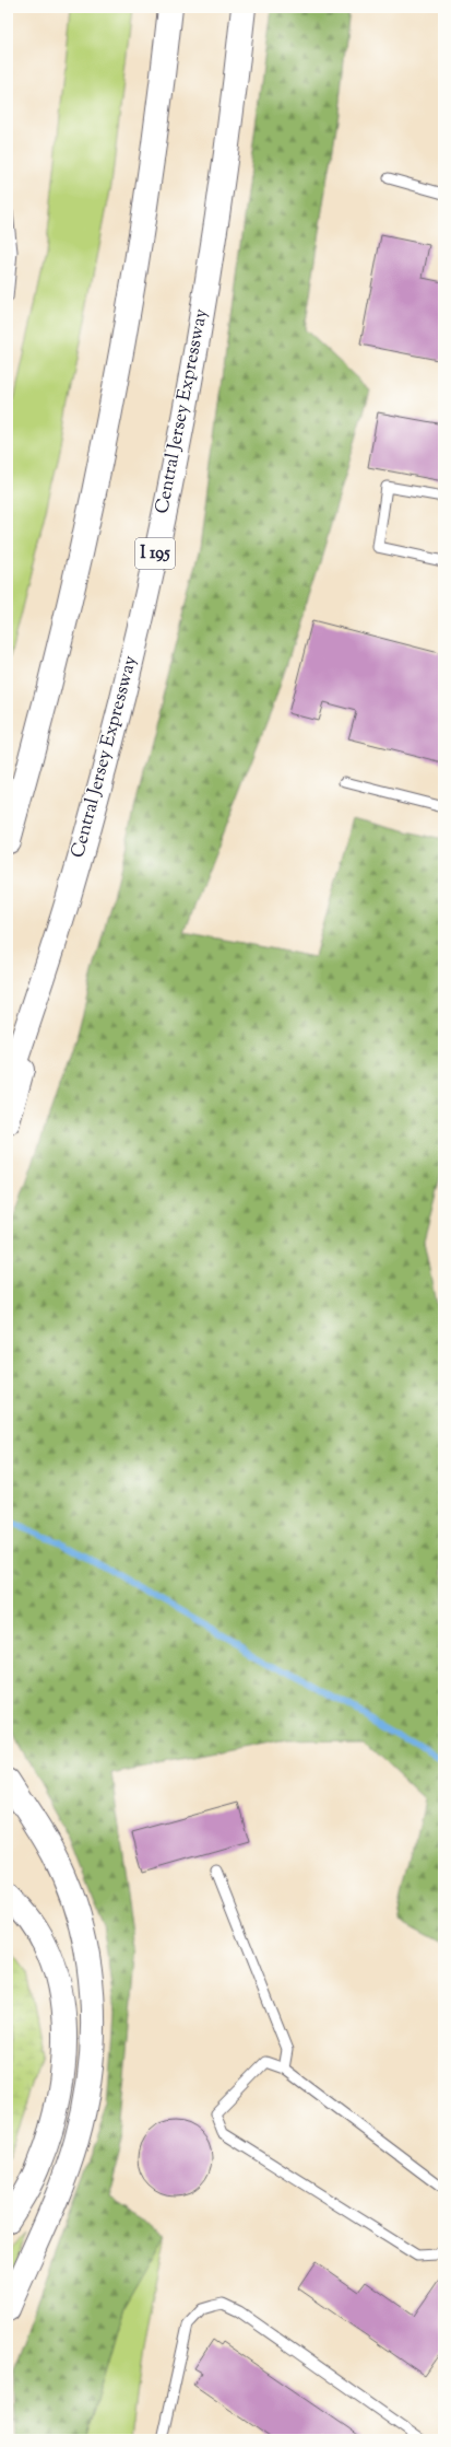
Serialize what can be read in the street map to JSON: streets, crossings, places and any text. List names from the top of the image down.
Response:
{
  "streets": {
    "highway": ["Central Jersey Expressway", "I 195"]
  }
}
